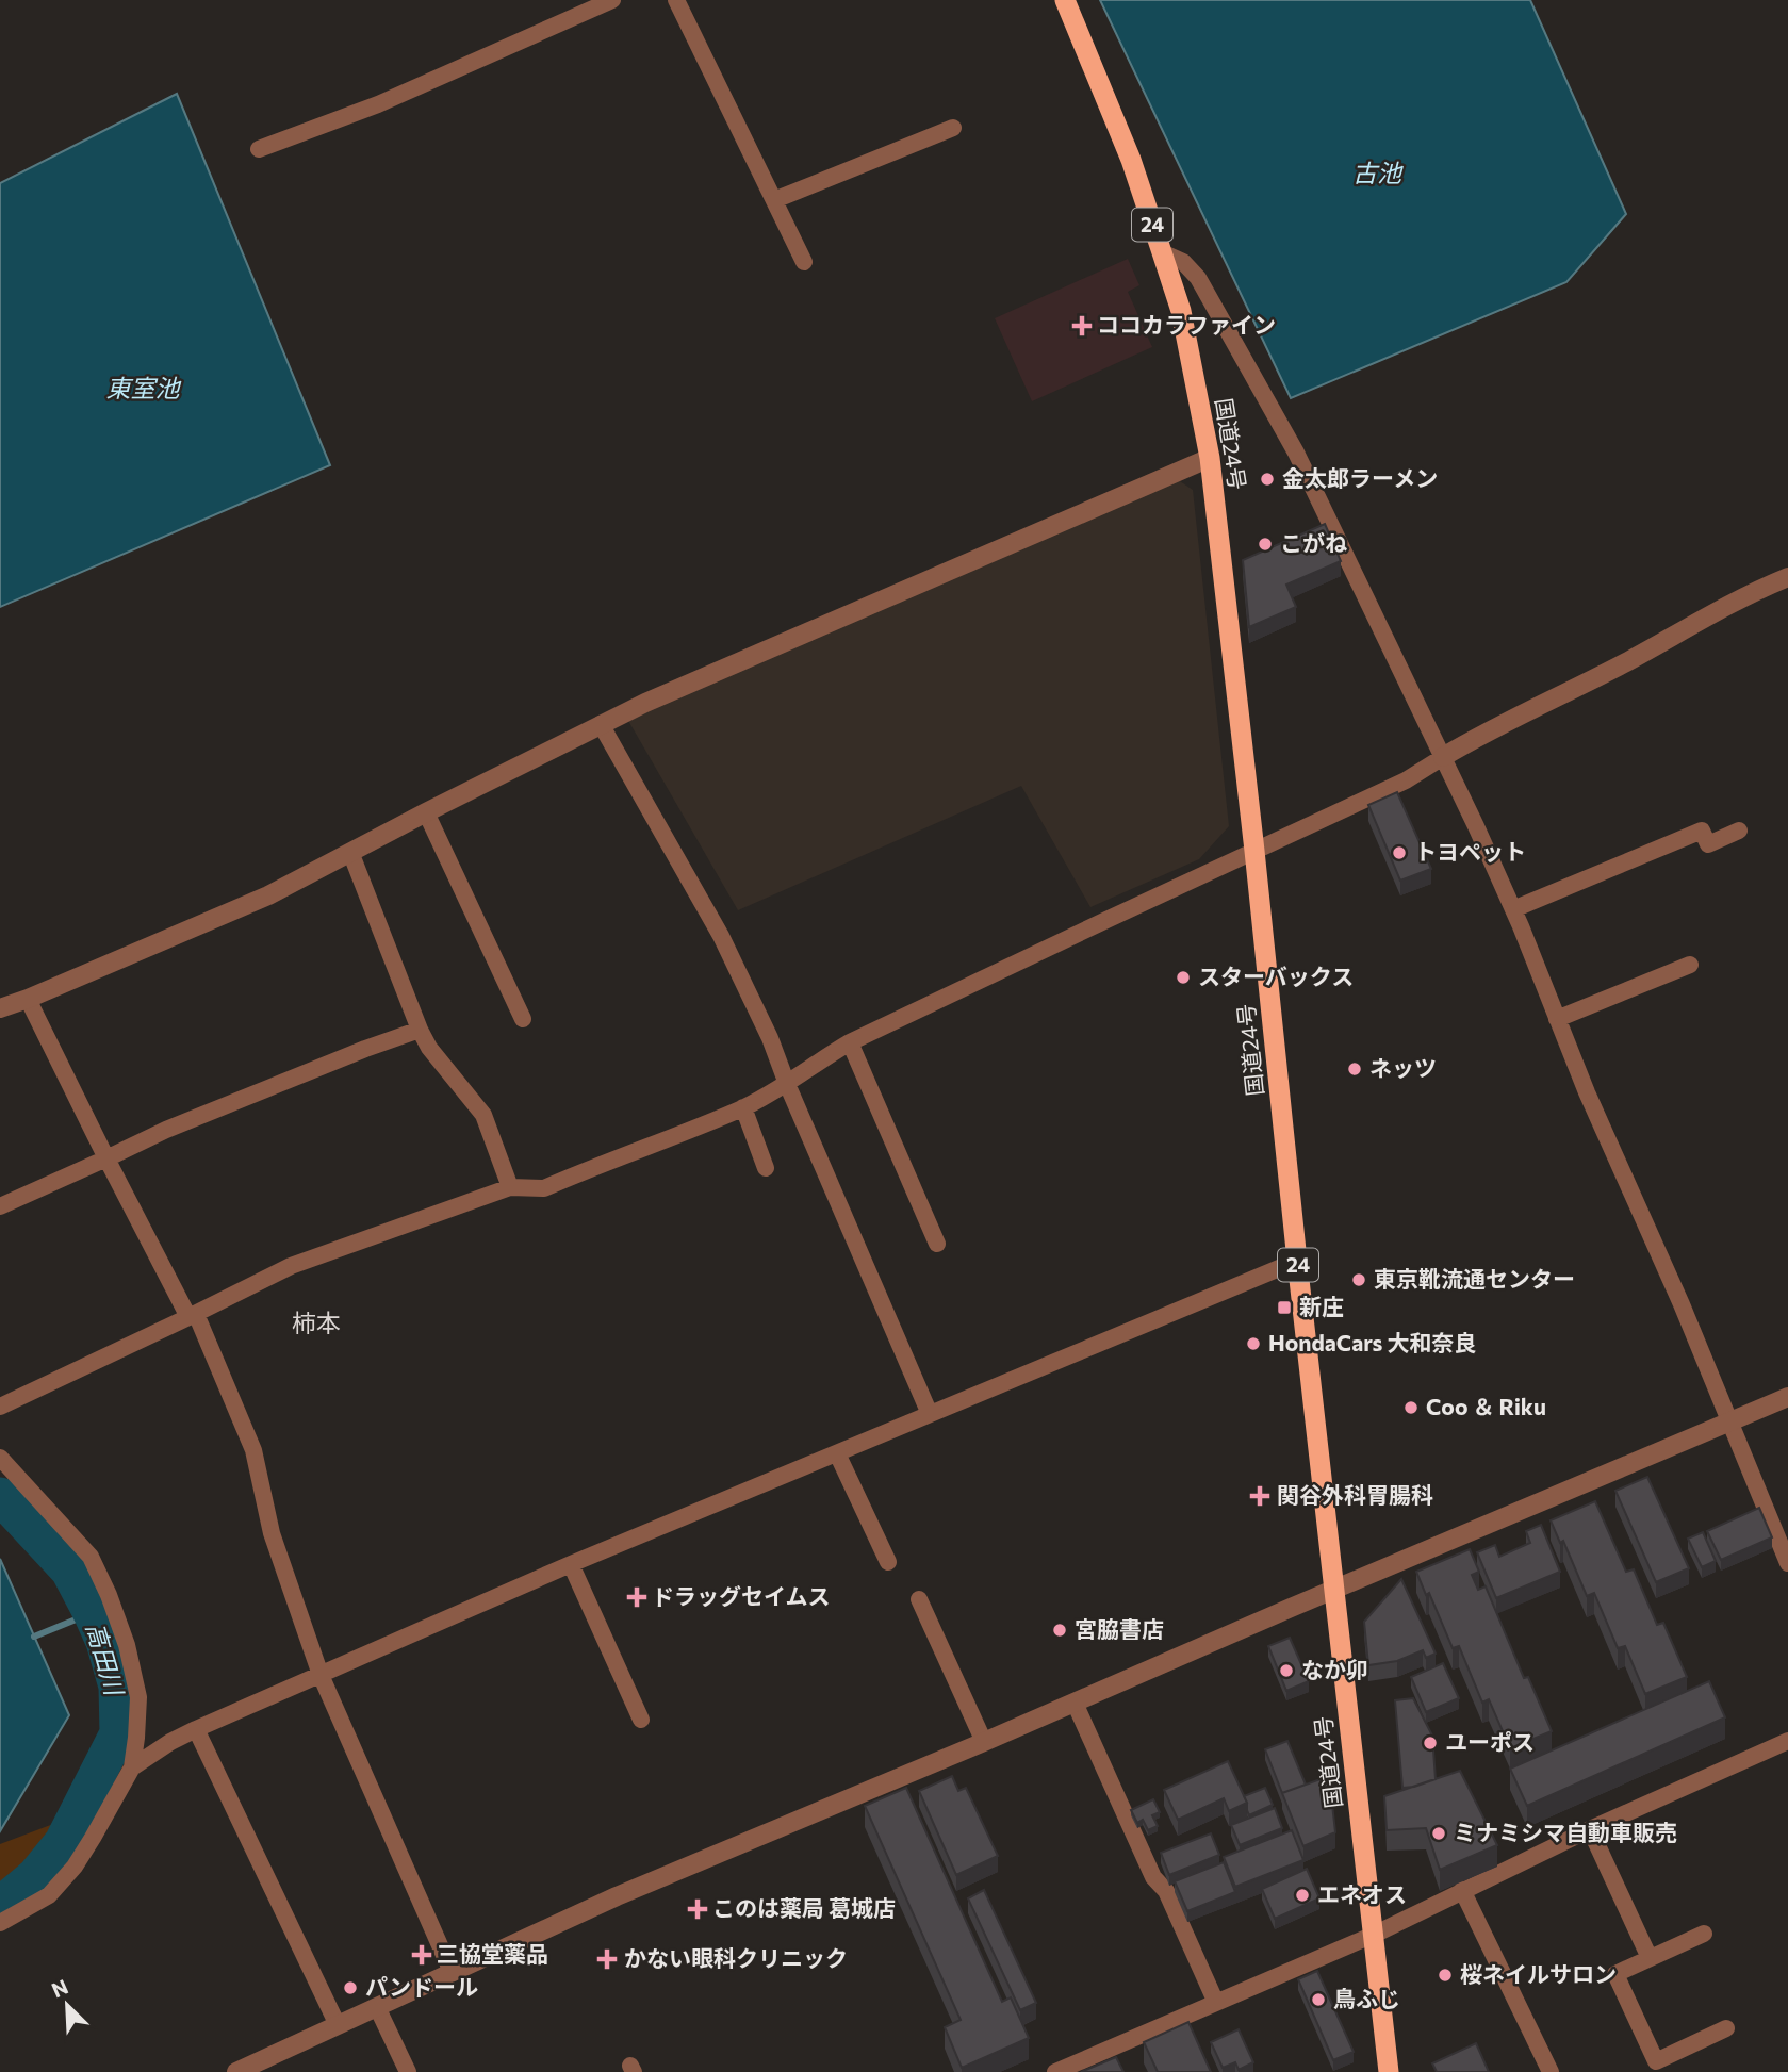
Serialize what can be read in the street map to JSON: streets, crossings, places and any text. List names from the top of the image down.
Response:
{
  "streets": {
    "highway": ["24", "国道24号"]
  },
  "districts": ["柿本"],
  "water": ["古池", "東室池", "高田川"],
  "places": {
    "health": [
      "ココカラファイン",
      "関谷外科胃腸科",
      "ドラッグセイムス",
      "このは薬局 葛城店",
      "三協堂薬品",
      "かない眼科クリニック"
    ],
    "other": [
      "金太郎ラーメン",
      "こがね",
      "トヨペット",
      "スターバックス",
      "ネッツ",
      "東京靴流通センター",
      "HondaCars 大和奈良",
      "Coo ＆ Riku",
      "宮脇書店",
      "なか卯",
      "ユーポス",
      "ミナミシマ自動車販売",
      "エネオス",
      "桜ネイルサロン",
      "パンドール",
      "鳥ふじ"
    ],
    "transit": ["新庄"]
  },
  "north": "top left"
}
